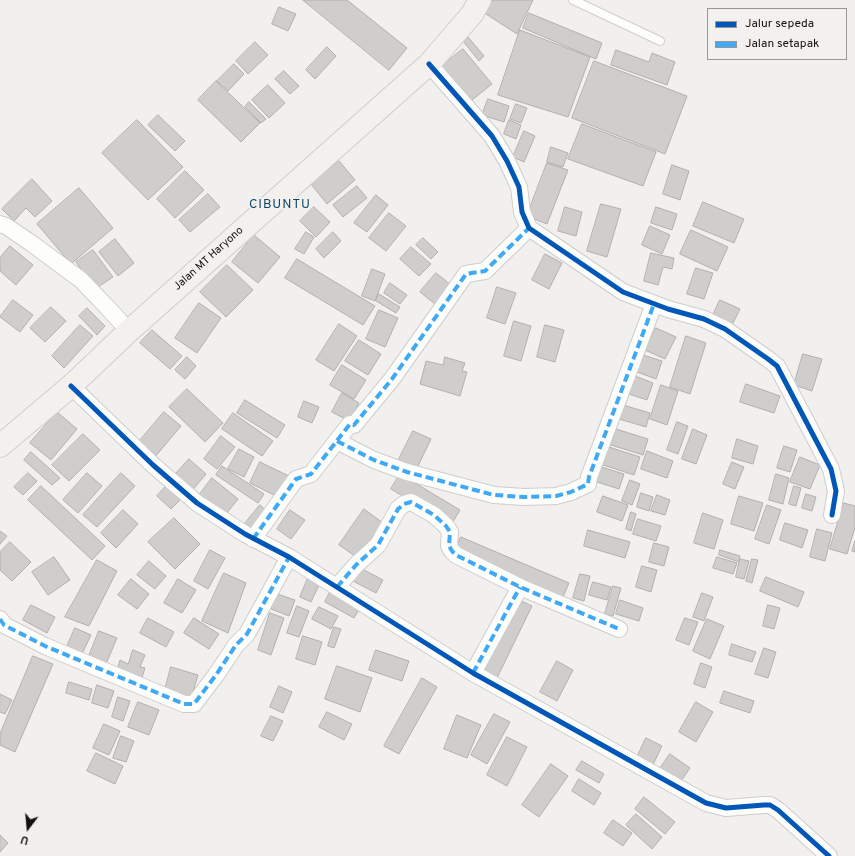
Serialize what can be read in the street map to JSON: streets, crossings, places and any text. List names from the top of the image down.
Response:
{
  "streets": {
    "main road": ["Jalan MT Haryono"]
  },
  "districts": ["CIBUNTU"],
  "legend": ["Jalur sepeda", "Jalan setapak"],
  "north": "bottom"
}
